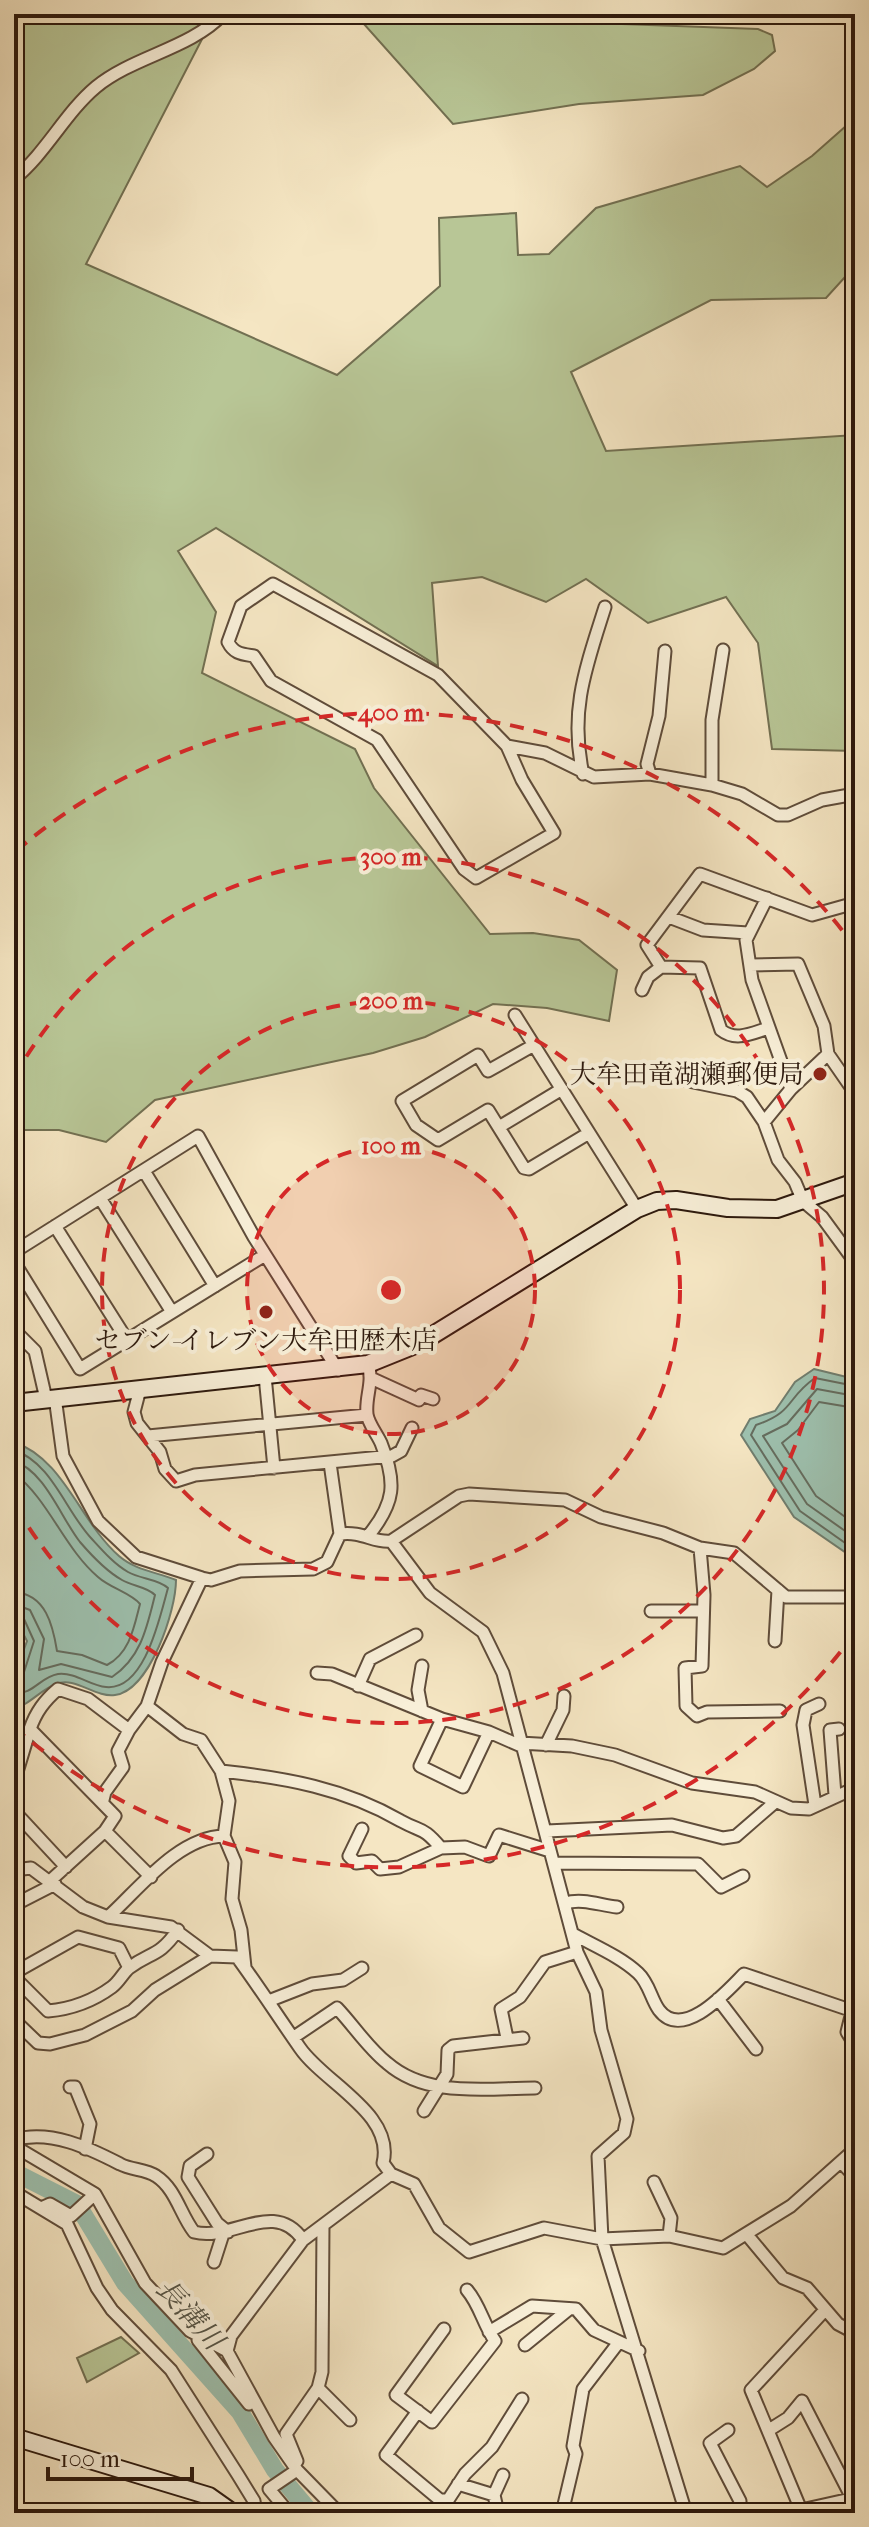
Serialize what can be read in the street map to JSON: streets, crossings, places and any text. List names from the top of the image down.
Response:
{
  "water": ["長溝川"],
  "places": ["大牟田竜湖瀬郵便局", "セブン-イレブン大牟田歴木店"],
  "scale_bar": "100 m",
  "rings": [
    "400 m",
    "300 m",
    "200 m",
    "100 m"
  ]
}
